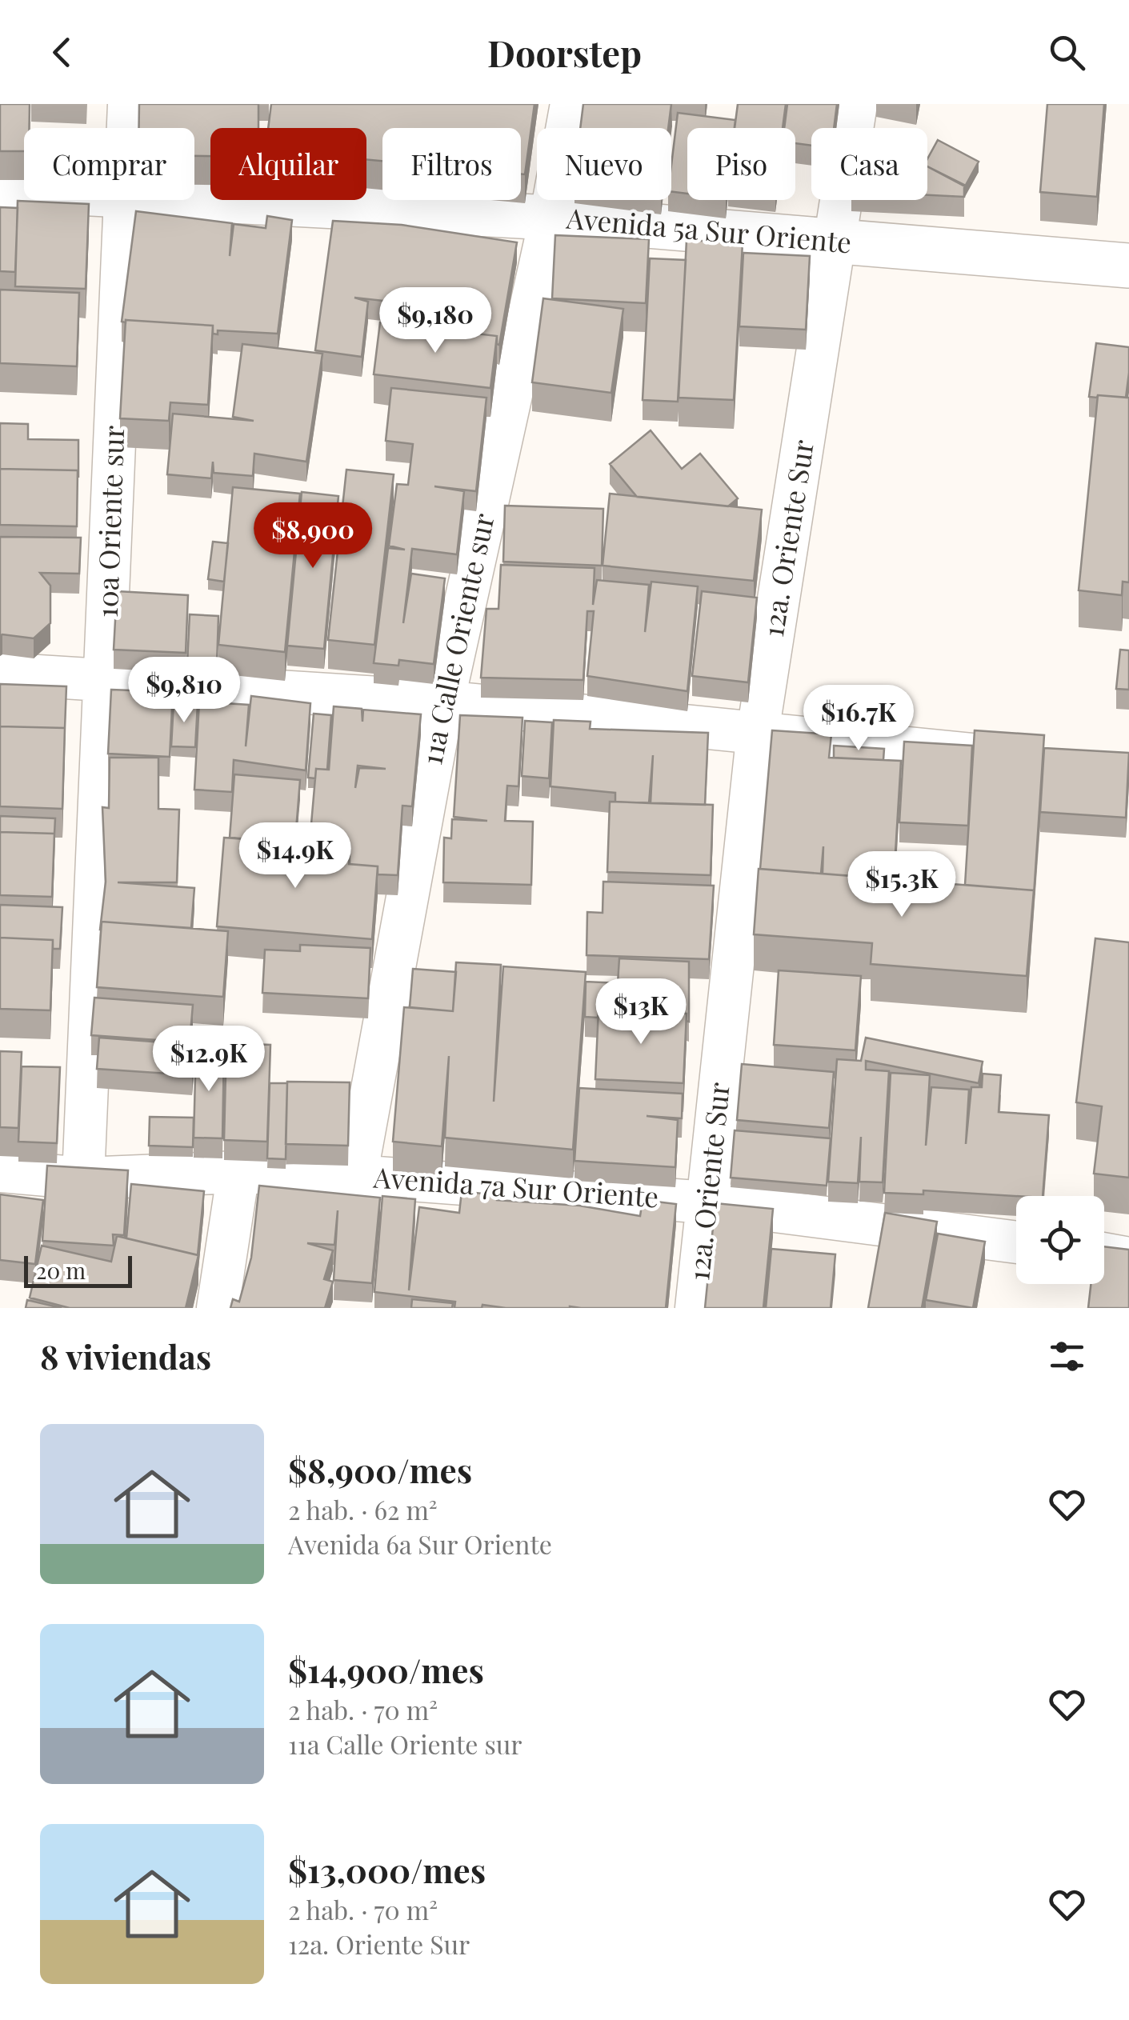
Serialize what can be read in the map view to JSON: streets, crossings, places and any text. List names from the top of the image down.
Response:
{
  "streets": {
    "street": [
      "Avenida 5a Sur Oriente",
      "10a Oriente sur",
      "12a. Oriente Sur",
      "11a Calle Oriente sur",
      "Avenida 7a Sur Oriente"
    ]
  },
  "crossings": [
    ["Avenida 5a Sur Oriente", "12a. Oriente Sur"],
    ["Avenida 5a Sur Oriente", "11a Calle Oriente sur"],
    ["10a Oriente sur", "Avenida 7a Sur Oriente"],
    ["12a. Oriente Sur", "Avenida 7a Sur Oriente"],
    ["11a Calle Oriente sur", "Avenida 7a Sur Oriente"]
  ],
  "scale_bar": "20 m",
  "page": {
    "header": "Doorstep",
    "chip": [
      "Comprar",
      "Alquilar",
      "Filtros",
      "Nuevo",
      "Piso",
      "Casa"
    ],
    "price": [
      "$9,180",
      "$8,900",
      "$9,810",
      "$16.7K",
      "$14.9K",
      "$15.3K",
      "$13K",
      "$12.9K"
    ],
    "scale": "20 m",
    "heading": "8 viviendas",
    "list": [
      {
        "name": "$8,900/mes",
        "note": "2 hab. · 62 m² · Avenida 6a Sur Oriente"
      },
      {
        "name": "$14,900/mes",
        "note": "2 hab. · 70 m² · 11a Calle Oriente sur"
      },
      {
        "name": "$13,000/mes",
        "note": "2 hab. · 70 m² · 12a. Oriente Sur"
      }
    ]
  }
}
